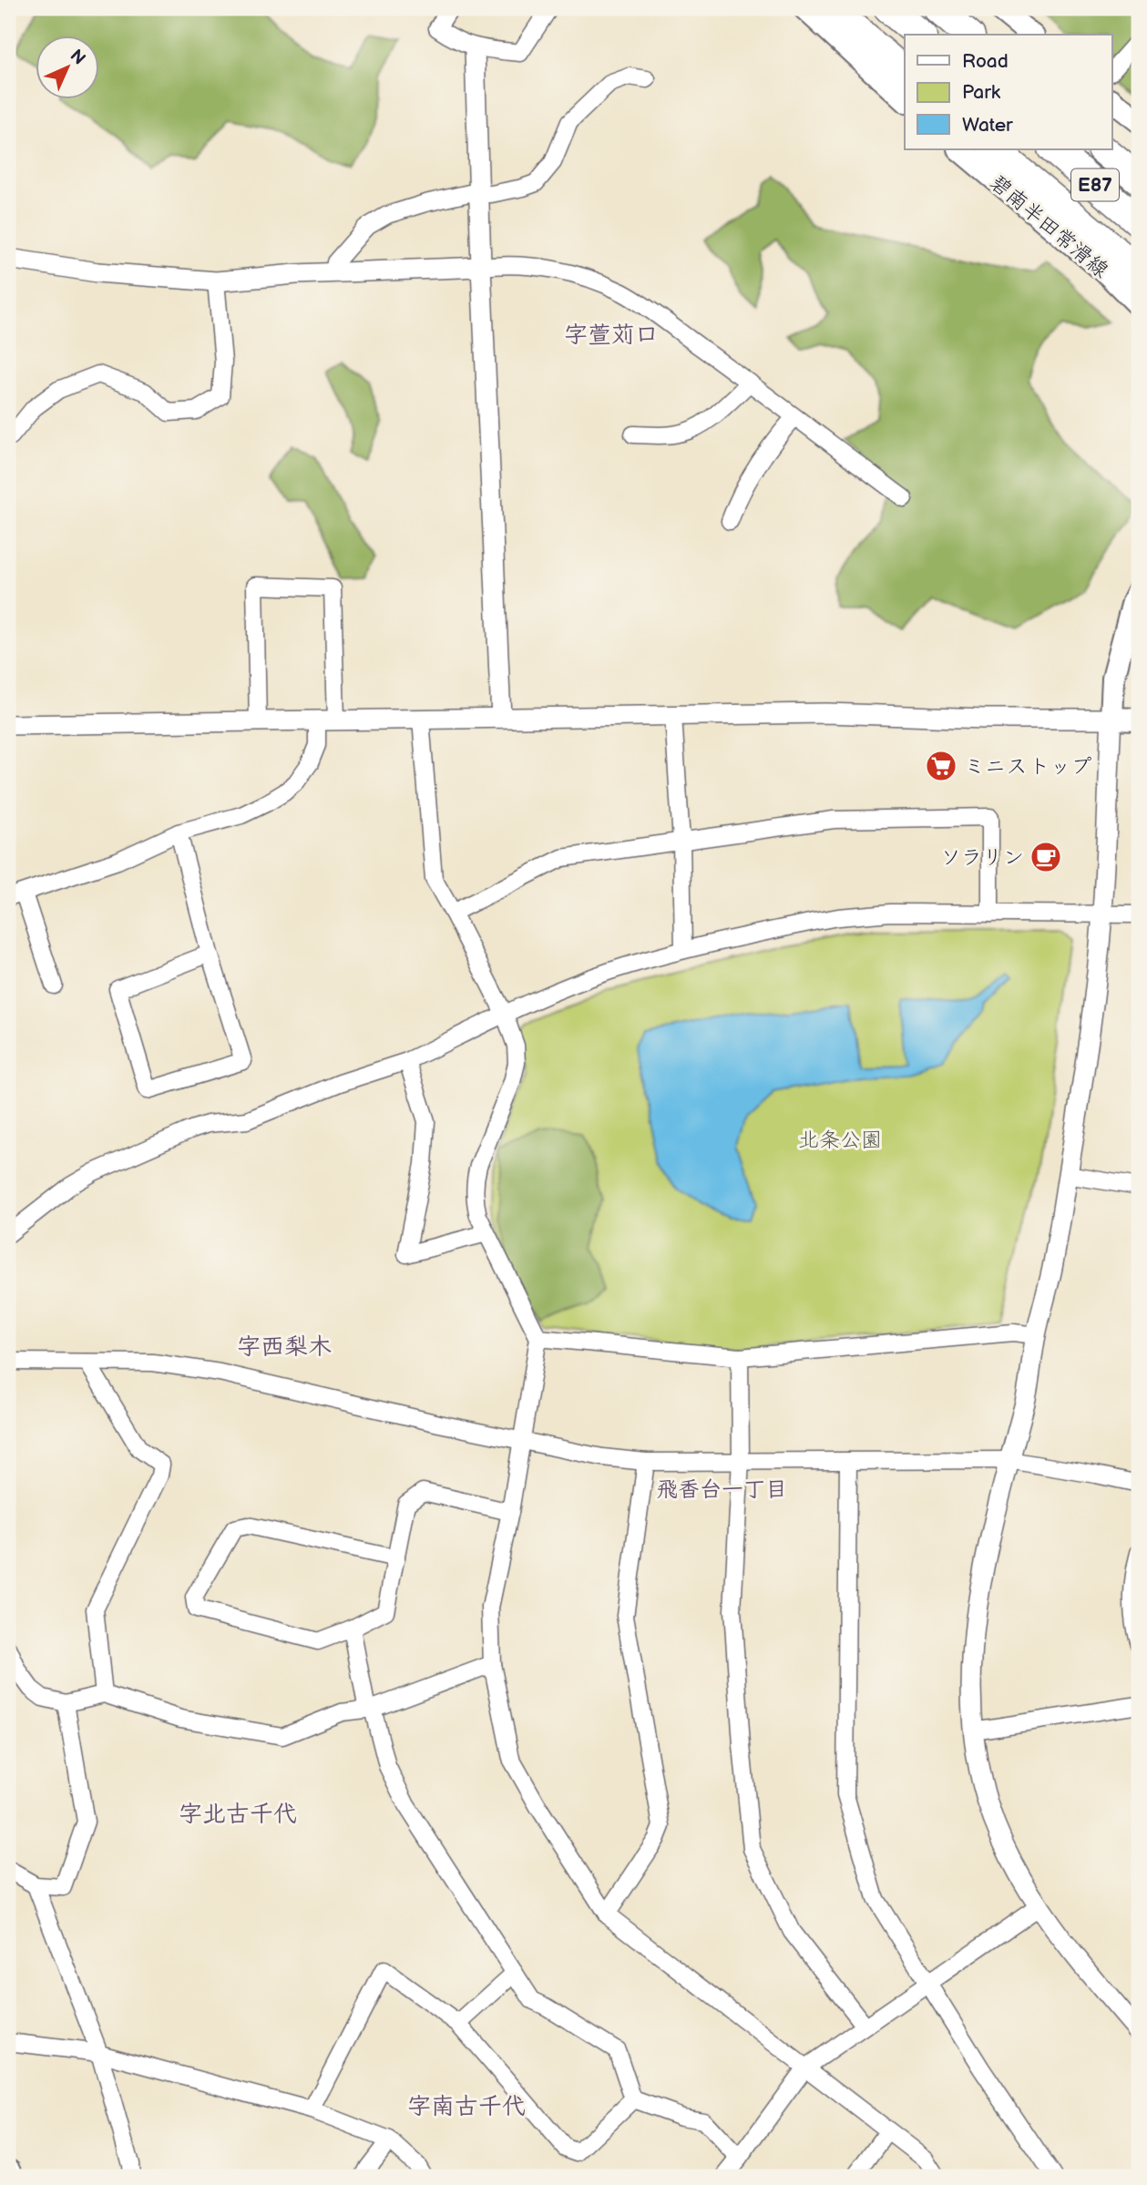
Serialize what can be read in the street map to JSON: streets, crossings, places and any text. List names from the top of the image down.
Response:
{
  "streets": {
    "highway": ["E87"],
    "main road": ["碧南半田常滑線"]
  },
  "districts": [
    "字萱苅口",
    "字西梨木",
    "飛香台一丁目",
    "字北古千代",
    "字南古千代"
  ],
  "parks": ["北条公園"],
  "places": {
    "supermarket": ["ミニストップ"],
    "cafe": ["ソラリン"]
  },
  "legend": ["Road", "Park", "Water"],
  "north": "top right"
}
